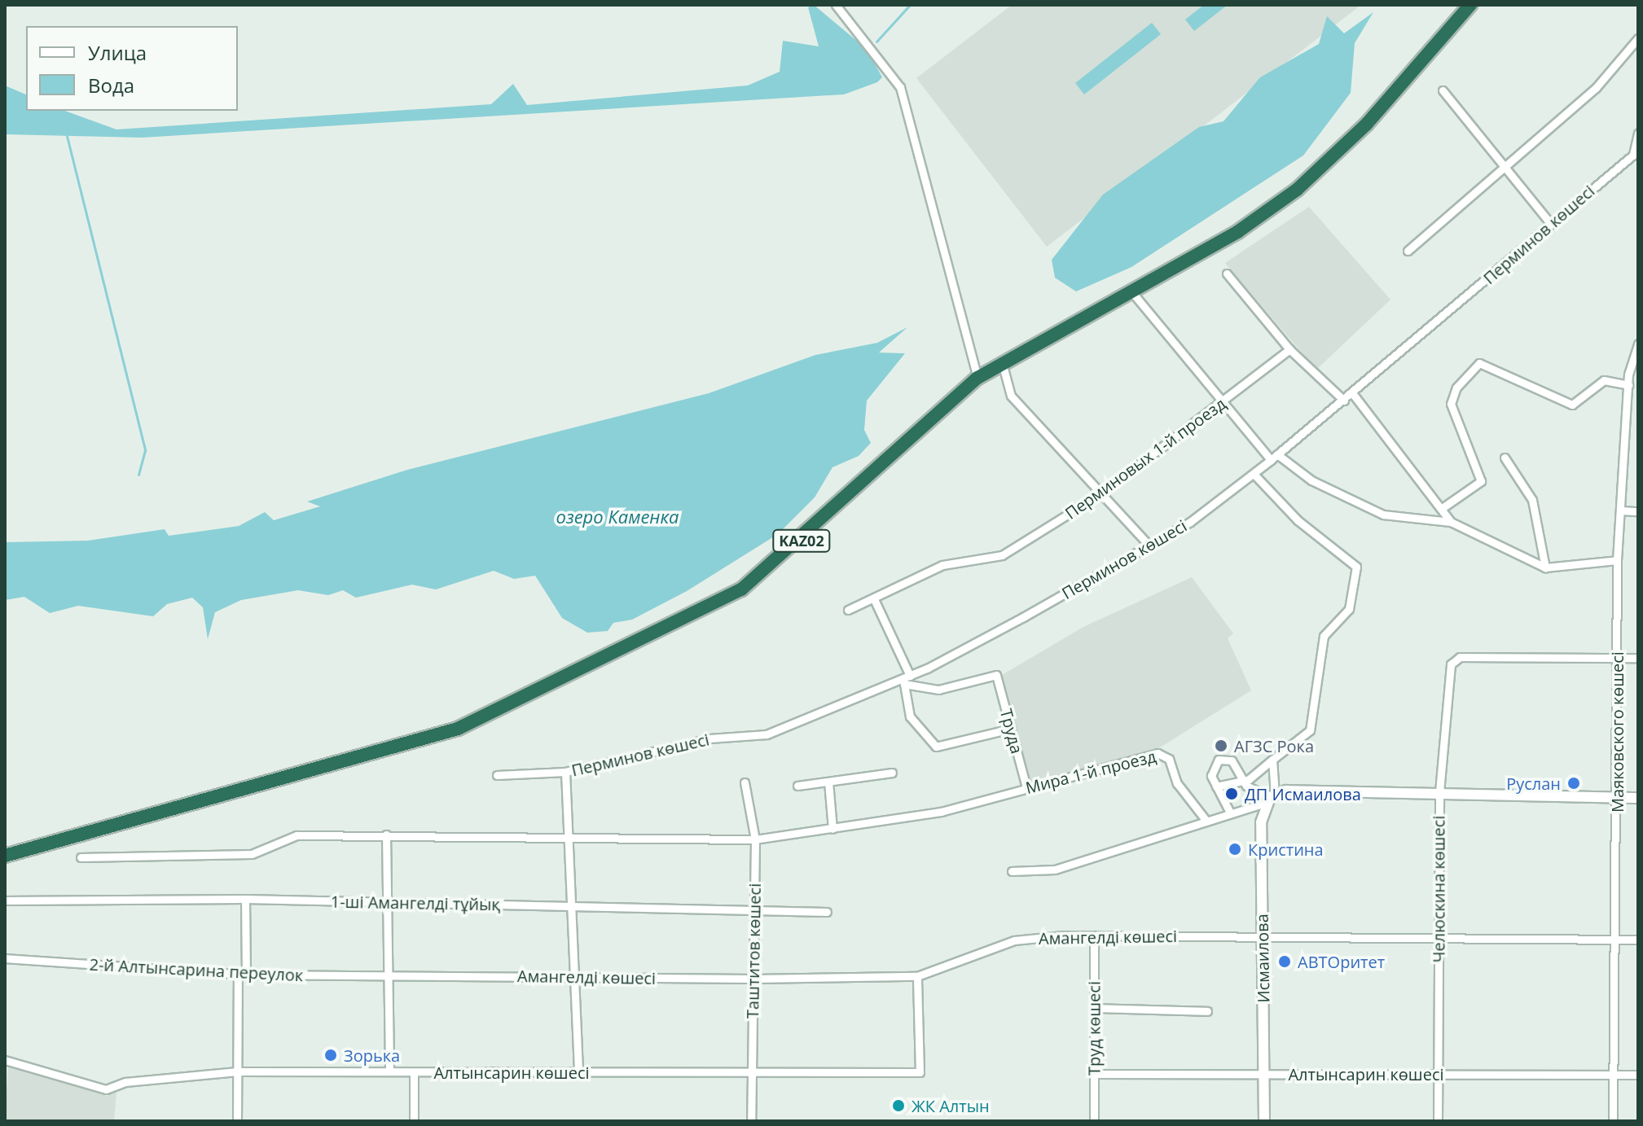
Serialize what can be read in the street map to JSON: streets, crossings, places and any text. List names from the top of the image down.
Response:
{
  "streets": {
    "highway": ["KAZ02"],
    "street": [
      "Перминов көшесі",
      "Перминовых 1-й проезд",
      "Труда",
      "Маяковского көшесі",
      "Мира 1-й проезд",
      "Челюскина көшесі",
      "1-ші Амангелді тұйық",
      "Амангелді көшесі",
      "Таштитов көшесі",
      "Исмаилова",
      "2-й Алтынсарина переулок",
      "Труд көшесі",
      "Алтынсарин көшесі"
    ]
  },
  "crossings": [
    ["Перминов көшесі", "Труда"],
    ["Труда", "Мира 1-й проезд"],
    ["Маяковского көшесі", "Челюскина көшесі"],
    ["Маяковского көшесі", "Амангелді көшесі"],
    ["Маяковского көшесі", "Алтынсарин көшесі"],
    ["Челюскина көшесі", "Амангелді көшесі"],
    ["Челюскина көшесі", "Алтынсарин көшесі"],
    ["1-ші Амангелді тұйық", "Таштитов көшесі"],
    ["Амангелді көшесі", "Таштитов көшесі"],
    ["Амангелді көшесі", "Исмаилова"],
    ["Амангелді көшесі", "2-й Алтынсарина переулок"],
    ["Амангелді көшесі", "Труд көшесі"],
    ["Амангелді көшесі", "Алтынсарин көшесі"],
    ["Таштитов көшесі", "Алтынсарин көшесі"],
    ["Исмаилова", "Алтынсарин көшесі"],
    ["Труд көшесі", "Алтынсарин көшесі"]
  ],
  "water": ["озеро Каменка"],
  "places": [
    "АГЗС Рока",
    "Руслан",
    "ДП Исмаилова",
    "Кристина",
    "АВТОритет",
    "Зорька",
    "ЖК Алтын"
  ],
  "legend": ["Улица", "Вода"]
}
